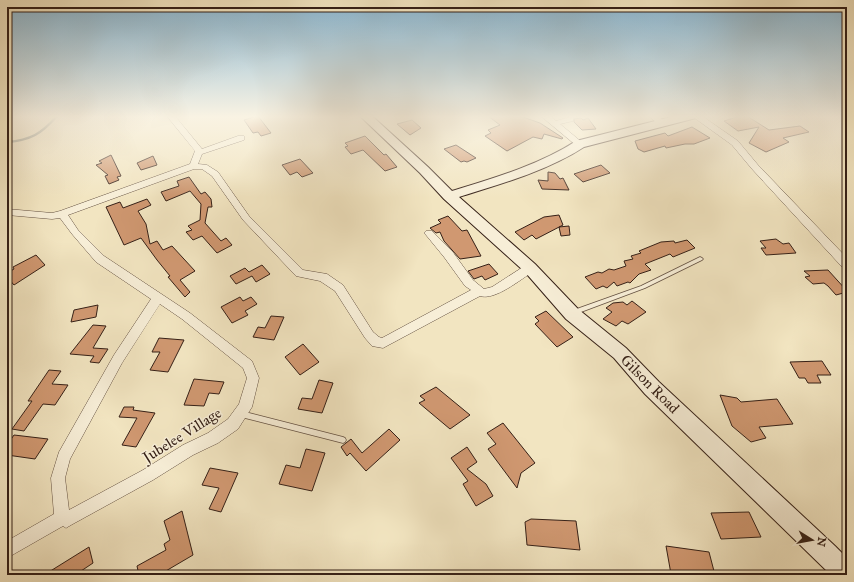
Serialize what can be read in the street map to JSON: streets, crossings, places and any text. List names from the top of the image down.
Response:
{
  "streets": {
    "street": ["Gilson Road", "Jubelee Village"]
  },
  "north": "right"
}
